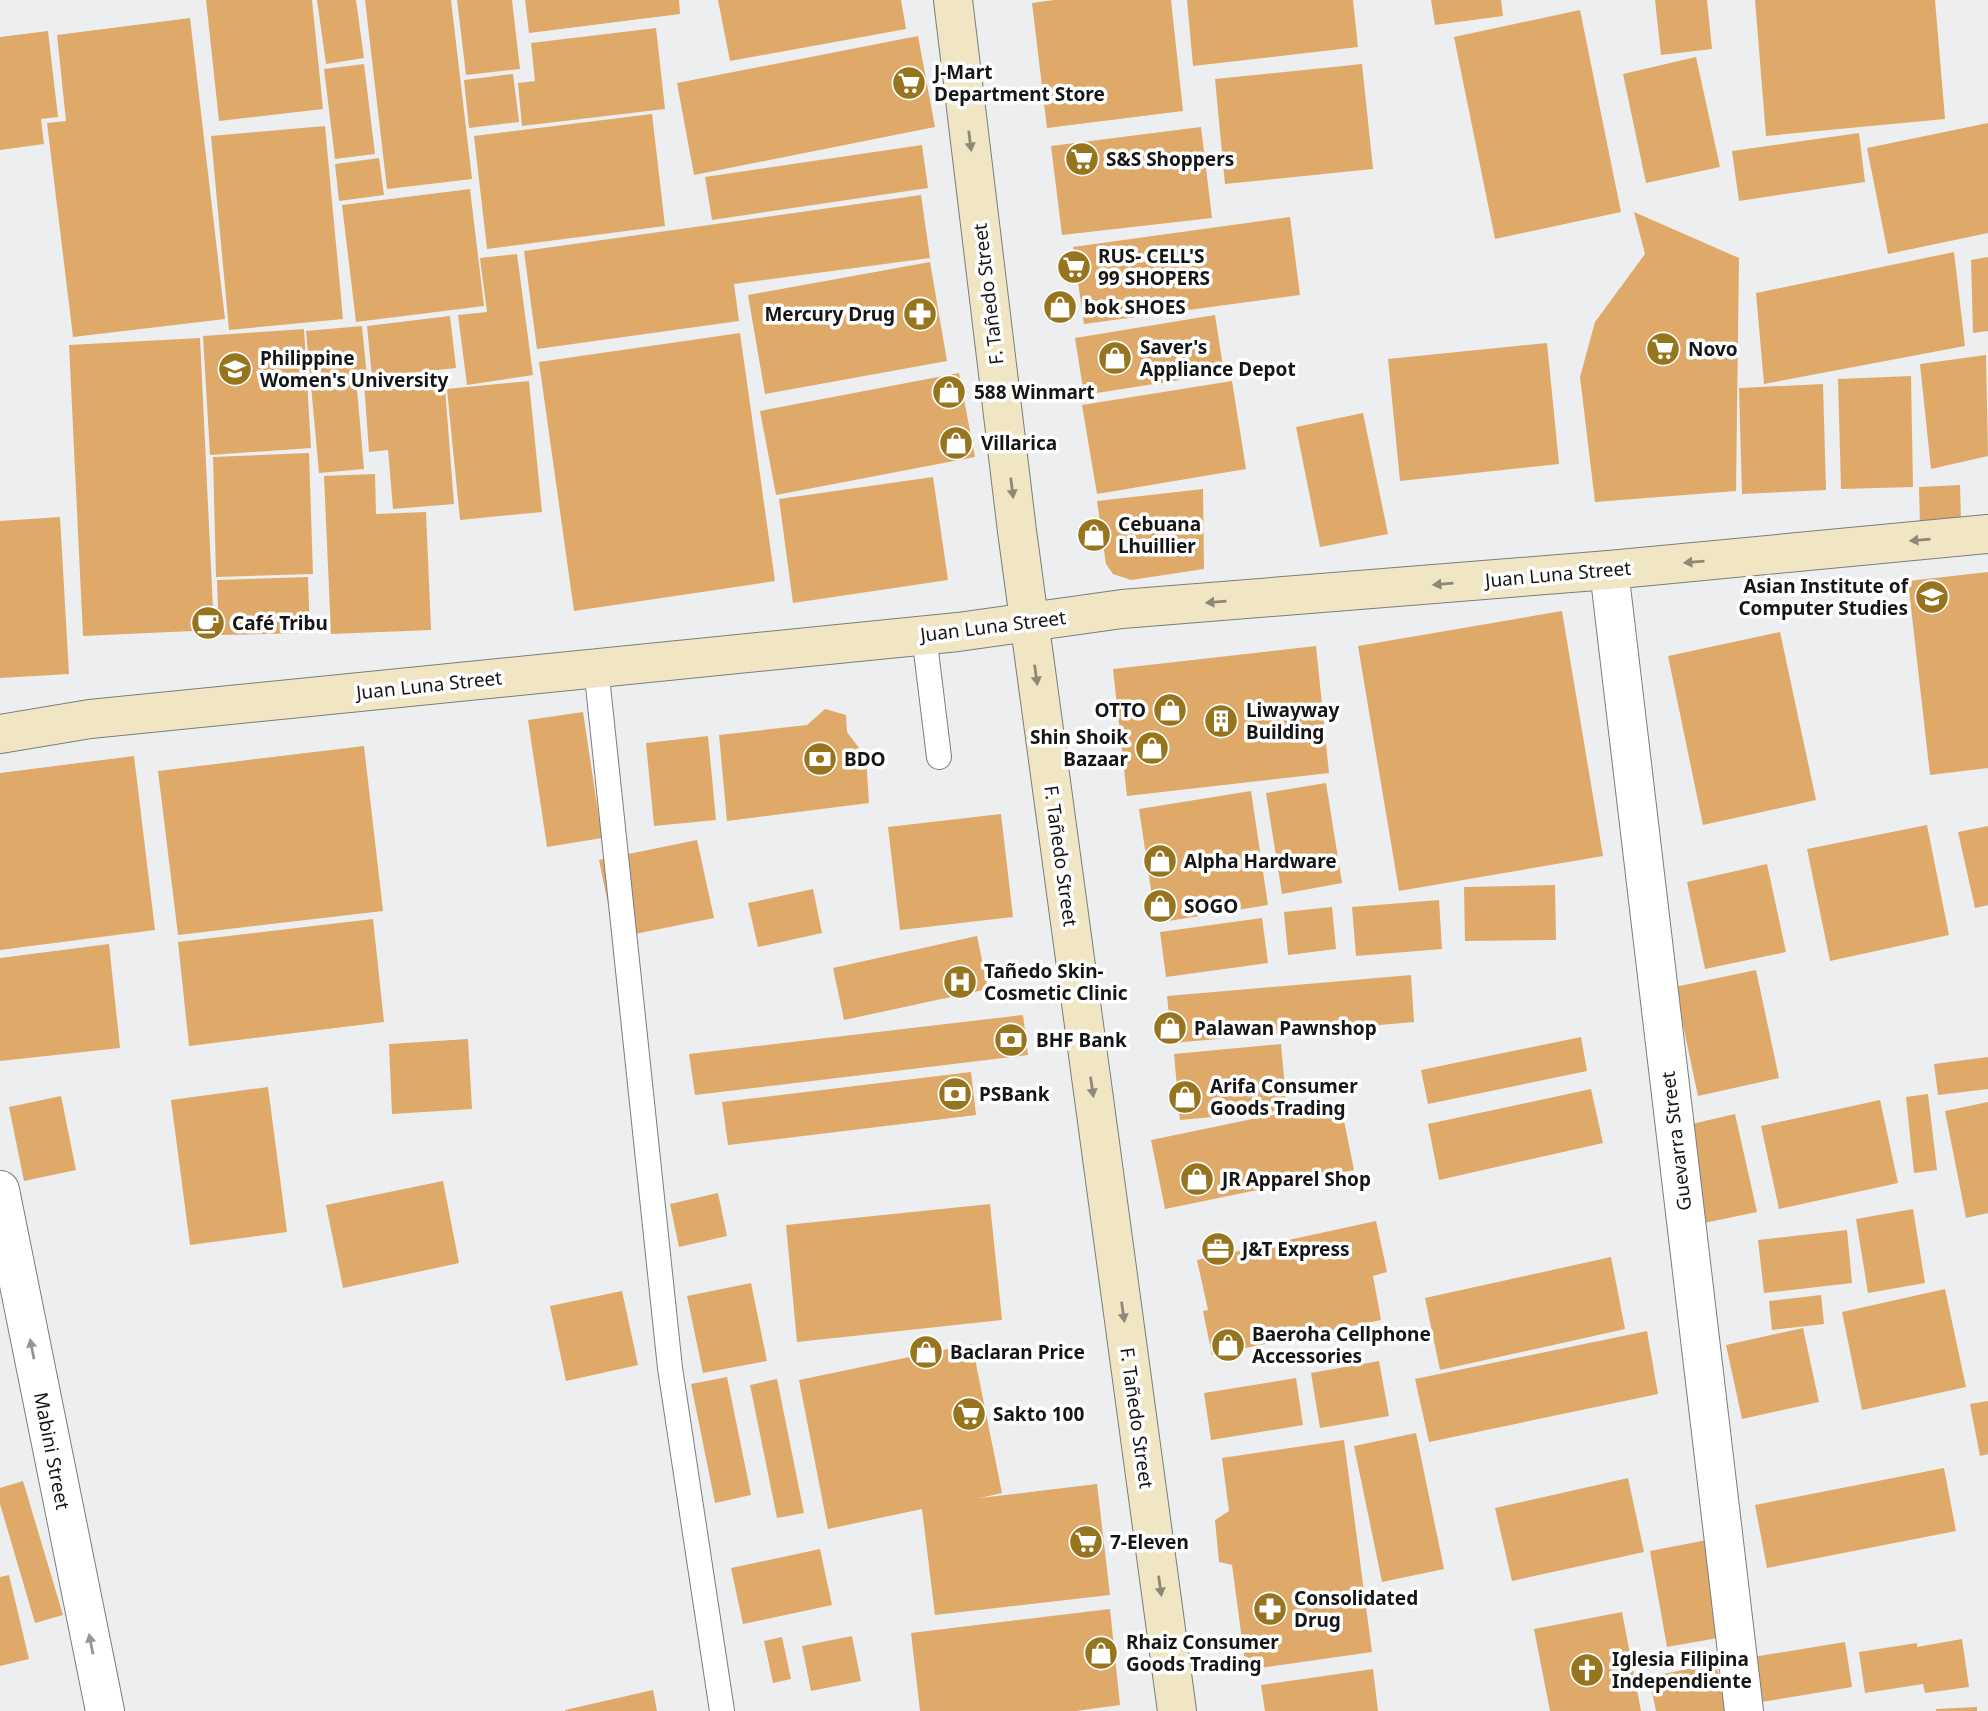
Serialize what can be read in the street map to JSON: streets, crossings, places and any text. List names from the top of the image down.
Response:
{
  "streets": {
    "main road": ["F. Tañedo Street", "Juan Luna Street"],
    "street": ["Guevarra Street", "Mabini Street"]
  },
  "crossings": [
    ["F. Tañedo Street", "Juan Luna Street"],
    ["Juan Luna Street", "Guevarra Street"]
  ],
  "one_way": ["F. Tañedo Street", "Juan Luna Street", "Mabini Street"],
  "places": {
    "supermarket": [
      "J-Mart Department Store",
      "S&S Shoppers",
      "RUS- CELL'S 99 SHOPERS",
      "Novo",
      "Sakto 100",
      "7-Eleven"
    ],
    "shop": [
      "bok SHOES",
      "Saver's Appliance Depot",
      "588 Winmart",
      "Villarica",
      "Cebuana Lhuillier",
      "OTTO",
      "Shin Shoik Bazaar",
      "Alpha Hardware",
      "SOGO",
      "Palawan Pawnshop",
      "Arifa Consumer Goods Trading",
      "JR Apparel Shop",
      "Baeroha Cellphone Accessories",
      "Baclaran Price",
      "Rhaiz Consumer Goods Trading"
    ],
    "pharmacy": ["Mercury Drug", "Consolidated Drug"],
    "school or university": ["Philippine Women's University", "Asian Institute of Computer Studies"],
    "cafe": ["Café Tribu"],
    "building": ["Liwayway Building"],
    "bank": ["BDO", "BHF Bank", "PSBank"],
    "hospital": ["Tañedo Skin- Cosmetic Clinic"],
    "office": ["J&T Express"],
    "church": ["Iglesia Filipina Independiente"]
  }
}
